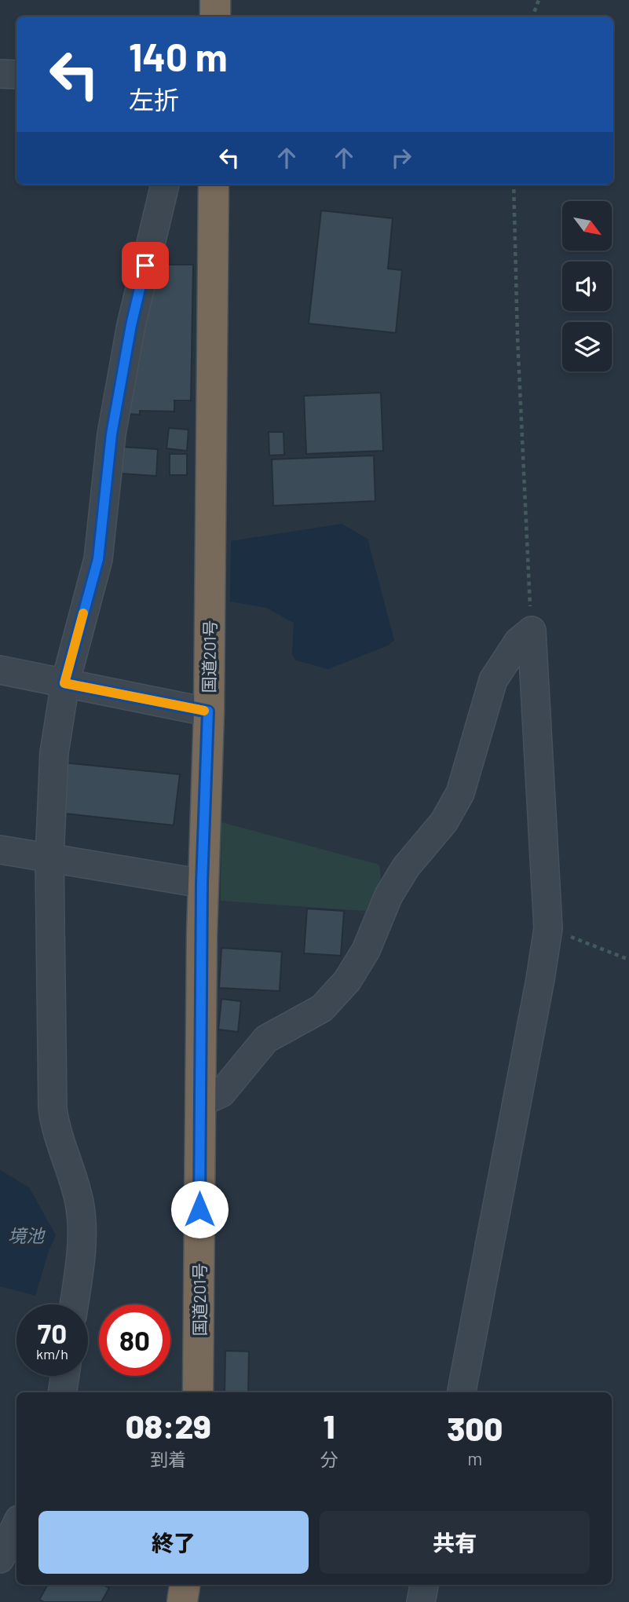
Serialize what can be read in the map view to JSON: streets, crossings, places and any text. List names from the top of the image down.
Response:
{
  "streets": {
    "highway": ["国道201号"]
  },
  "water": ["境池"],
  "north": "bottom right",
  "page": {
    "turn": ["140 m", "左折"],
    "speed": "70 km/h",
    "limit": "80",
    "eta": [
      "08:29",
      "到着",
      "1",
      "分",
      "300",
      "m"
    ],
    "buttons": ["終了", "共有"]
  }
}
